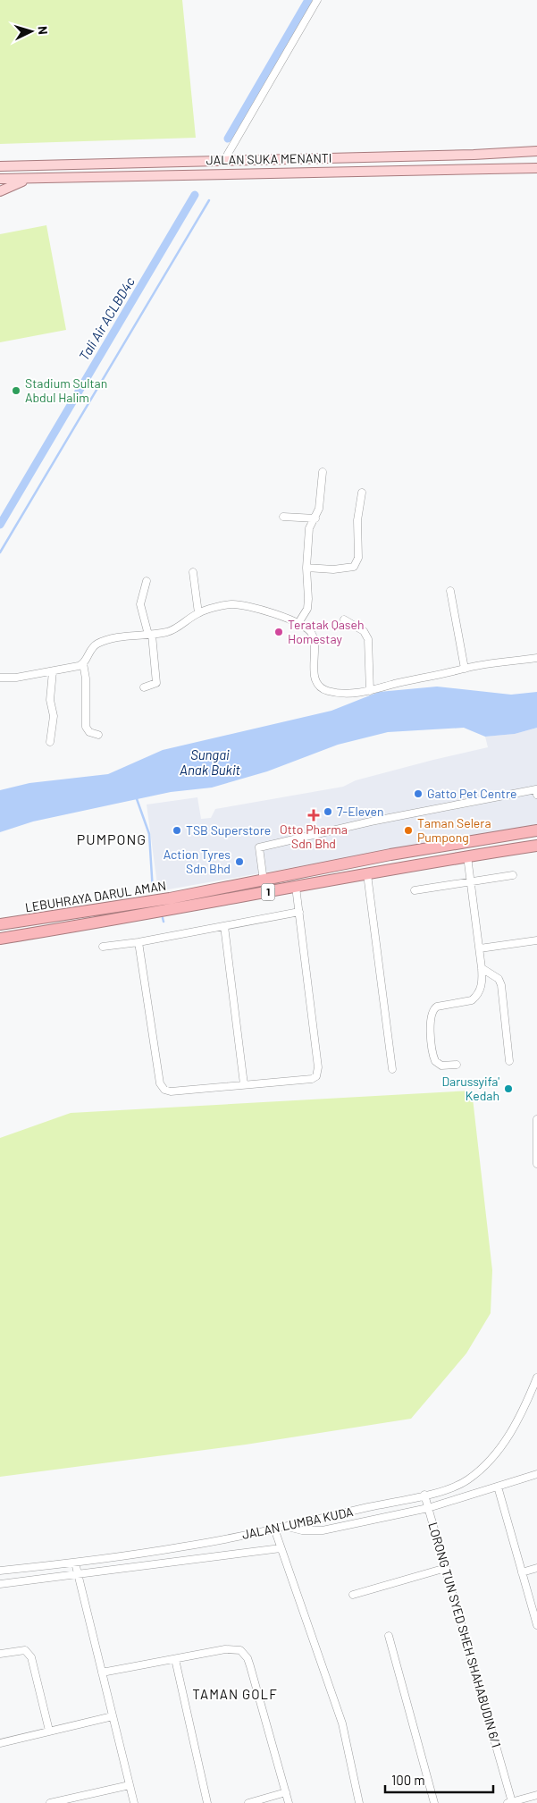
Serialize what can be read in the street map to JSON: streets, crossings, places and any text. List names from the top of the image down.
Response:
{
  "streets": {
    "highway": ["1", "LEBUHRAYA DARUL AMAN"],
    "main road": ["JALAN SUKA MENANTI"],
    "street": ["JALAN LUMBA KUDA", "LORONG TUN SYED SHEH SHAHABUDIN 6/1"]
  },
  "crossings": [
    ["JALAN LUMBA KUDA", "LORONG TUN SYED SHEH SHAHABUDIN 6/1"]
  ],
  "districts": ["PUMPONG", "TAMAN GOLF"],
  "water": ["Tali Air ACLBD4c", "Sungai Anak Bukit"],
  "places": {
    "other": [
      "Stadium Sultan Abdul Halim",
      "Teratak Qaseh Homestay",
      "Gatto Pet Centre",
      "7-Eleven",
      "TSB Superstore",
      "Taman Selera Pumpong",
      "Action Tyres Sdn Bhd",
      "Darussyifa' Kedah"
    ],
    "health": ["Otto Pharma Sdn Bhd"]
  },
  "scale_bar": "100 m",
  "north": "right"
}
